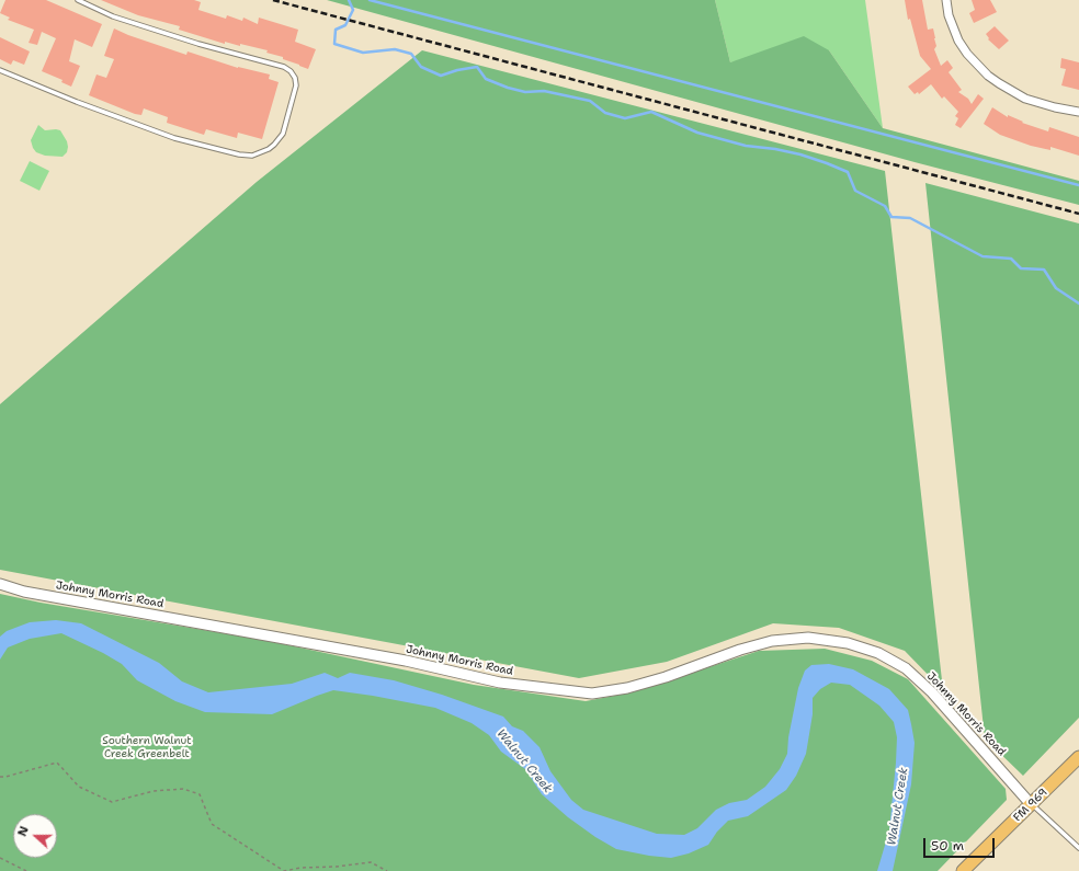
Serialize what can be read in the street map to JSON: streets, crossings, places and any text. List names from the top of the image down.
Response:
{
  "streets": {
    "main road": ["FM 969"],
    "street": ["Johnny Morris Road"]
  },
  "crossings": [
    ["Johnny Morris Road", "FM 969"]
  ],
  "water": ["Walnut Creek"],
  "parks": ["Southern Walnut Creek Greenbelt"],
  "scale_bar": "50 m",
  "north": "left"
}
